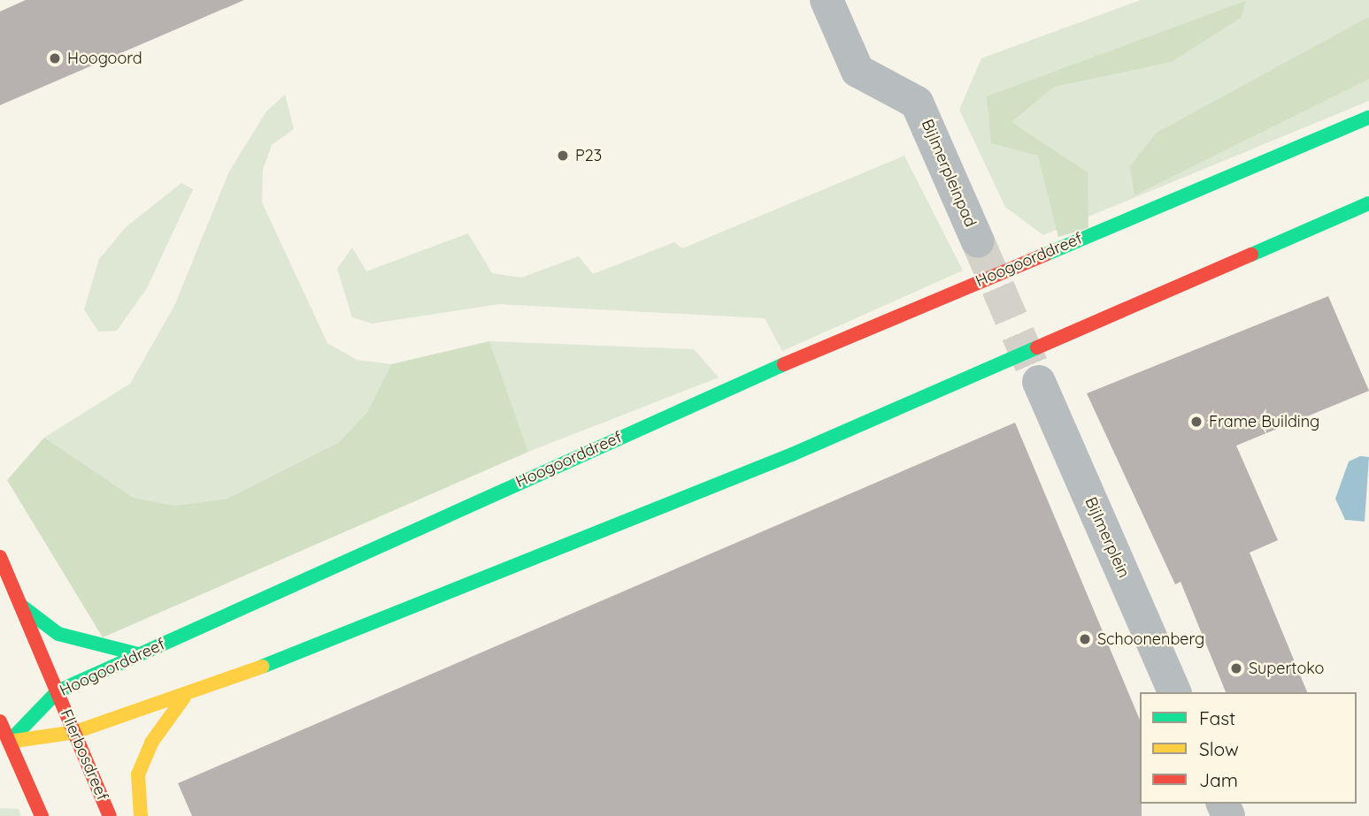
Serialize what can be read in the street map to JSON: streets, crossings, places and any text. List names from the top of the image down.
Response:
{
  "streets": {
    "street": [
      "Bijlmerpleinpad",
      "Hoogoorddreef",
      "Bijlmerplein",
      "Flierbosdreef"
    ]
  },
  "crossings": [
    ["Hoogoorddreef", "Flierbosdreef"]
  ],
  "places": [
    "Hoogoord",
    "P23",
    "Frame Building",
    "Schoonenberg",
    "Supertoko"
  ],
  "legend": ["Fast", "Slow", "Jam"]
}
